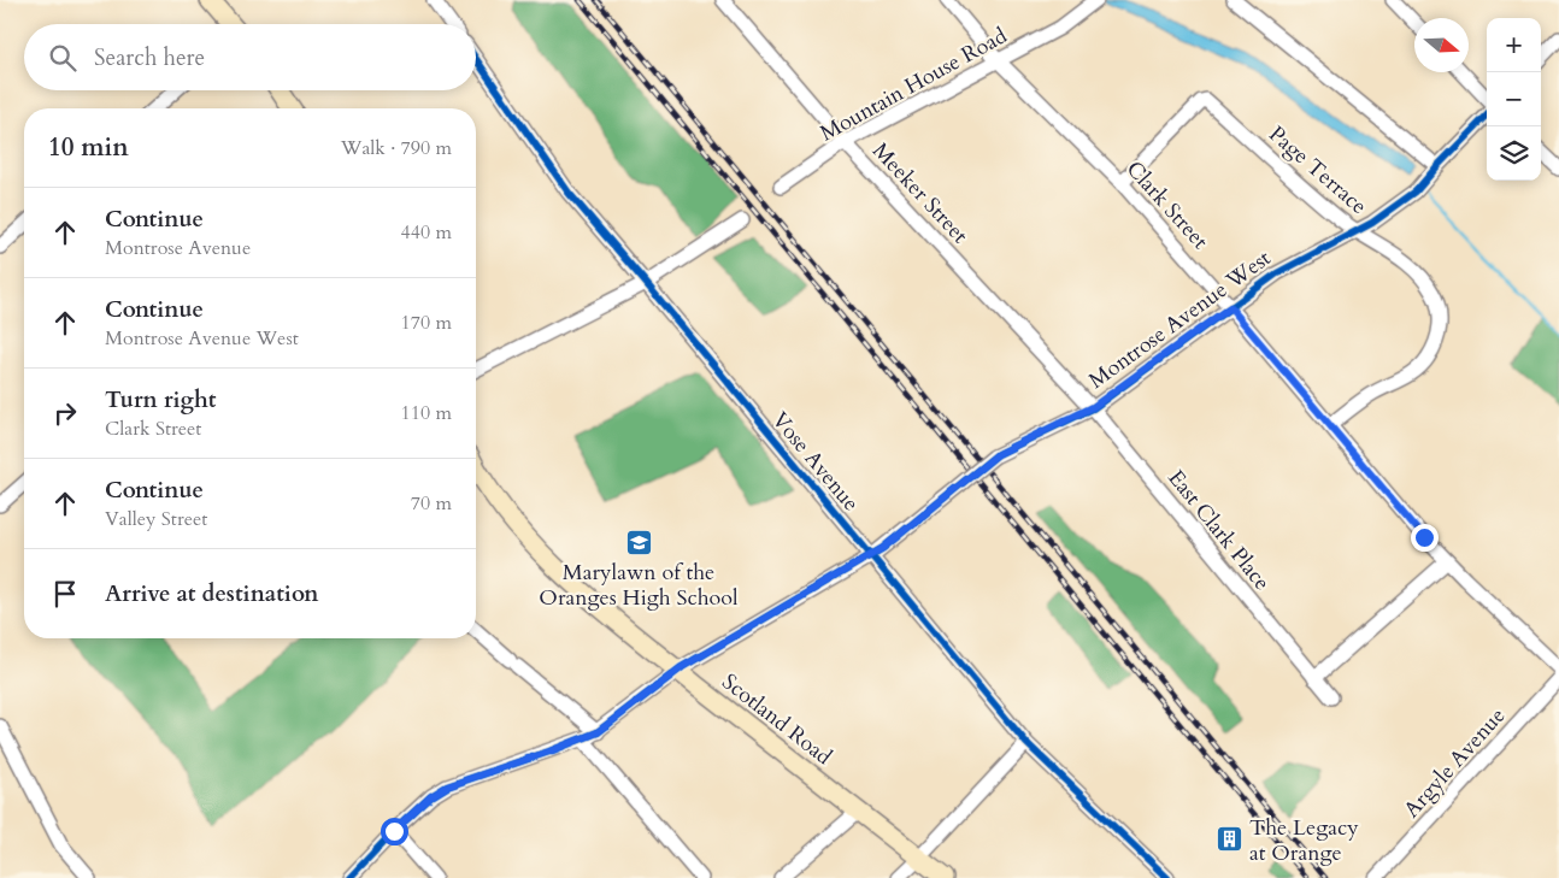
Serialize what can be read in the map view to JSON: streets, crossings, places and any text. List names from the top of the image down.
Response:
{
  "streets": {
    "main road": ["Scotland Road"],
    "street": [
      "Mountain House Road",
      "Page Terrace",
      "Meeker Street",
      "Clark Street",
      "Montrose Avenue West",
      "Vose Avenue",
      "East Clark Place",
      "Argyle Avenue"
    ]
  },
  "crossings": [
    ["Mountain House Road", "Meeker Street"],
    ["Mountain House Road", "Clark Street"],
    ["Page Terrace", "Clark Street"],
    ["Page Terrace", "Montrose Avenue West"],
    ["Meeker Street", "Montrose Avenue West"],
    ["Meeker Street", "East Clark Place"],
    ["Clark Street", "Montrose Avenue West"],
    ["Montrose Avenue West", "Vose Avenue"],
    ["Montrose Avenue West", "East Clark Place"],
    ["Montrose Avenue West", "Scotland Road"]
  ],
  "places": {
    "school or university": ["Marylawn of the Oranges High School"],
    "building": ["The Legacy at Orange"]
  },
  "north": "right",
  "page": {
    "map_buttons": ["+", "−"],
    "search": "Search here",
    "heading": ["10 min", "Walk · 790 m"],
    "list": [
      ["Continue", "Montrose Avenue", "440 m"],
      ["Continue", "Montrose Avenue West", "170 m"],
      ["Turn right", "Clark Street", "110 m"],
      ["Continue", "Valley Street", "70 m"],
      "Arrive at destination"
    ]
  }
}
